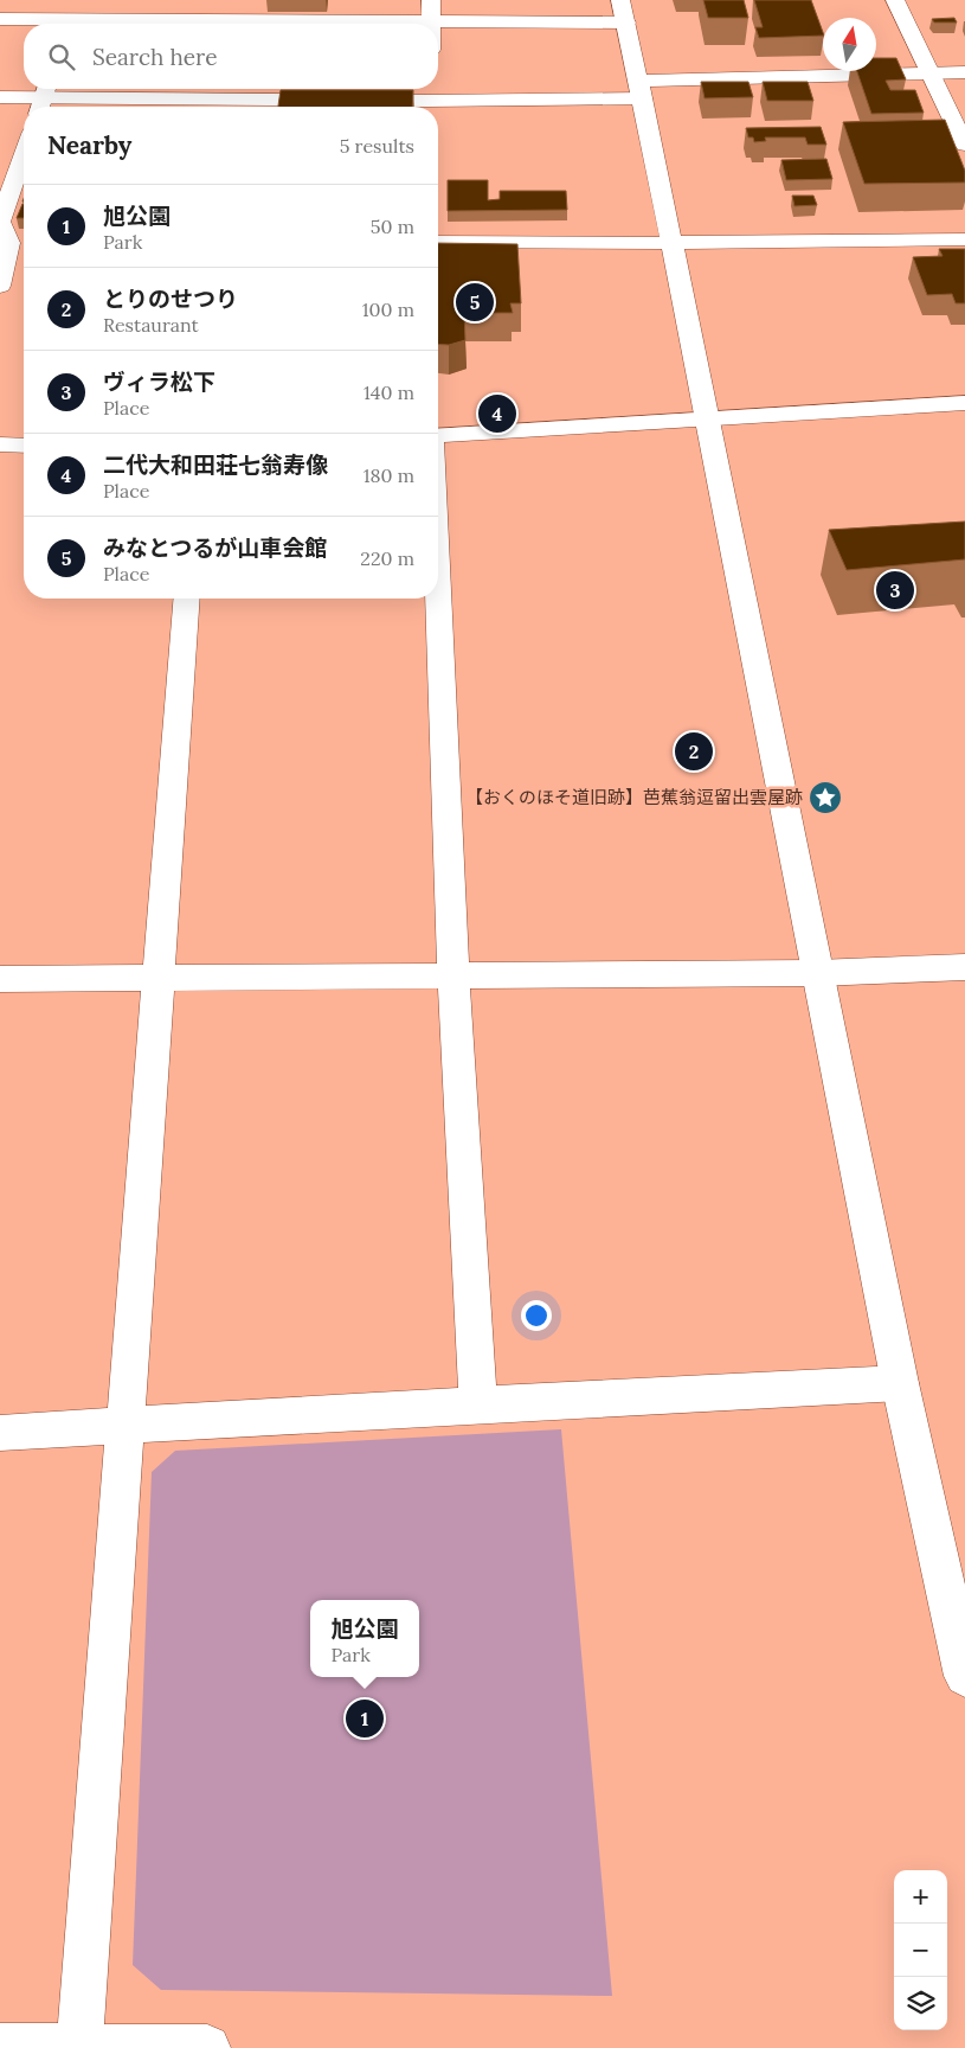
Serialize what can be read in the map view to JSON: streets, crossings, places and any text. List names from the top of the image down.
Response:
{
  "places": {
    "place": ["【おくのほそ道旧跡】芭蕉翁逗留出雲屋跡"]
  },
  "north": "top",
  "page": {
    "search": "Search here",
    "heading": ["Nearby", "5 results"],
    "list": [
      {
        "mark": "1",
        "name": "旭公園",
        "note": "Park",
        "value": "50 m"
      },
      {
        "mark": "2",
        "name": "とりのせつり",
        "note": "Restaurant",
        "value": "100 m"
      },
      {
        "mark": "3",
        "name": "ヴィラ松下",
        "note": "Place",
        "value": "140 m"
      },
      {
        "mark": "4",
        "name": "二代大和田荘七翁寿像",
        "note": "Place",
        "value": "180 m"
      },
      {
        "mark": "5",
        "name": "みなとつるが山車会館",
        "note": "Place",
        "value": "220 m"
      }
    ],
    "pins": [
      "5",
      "4",
      "3",
      "2",
      "1"
    ],
    "popup": ["旭公園", "Park"],
    "map_buttons": ["+", "−"]
  }
}
